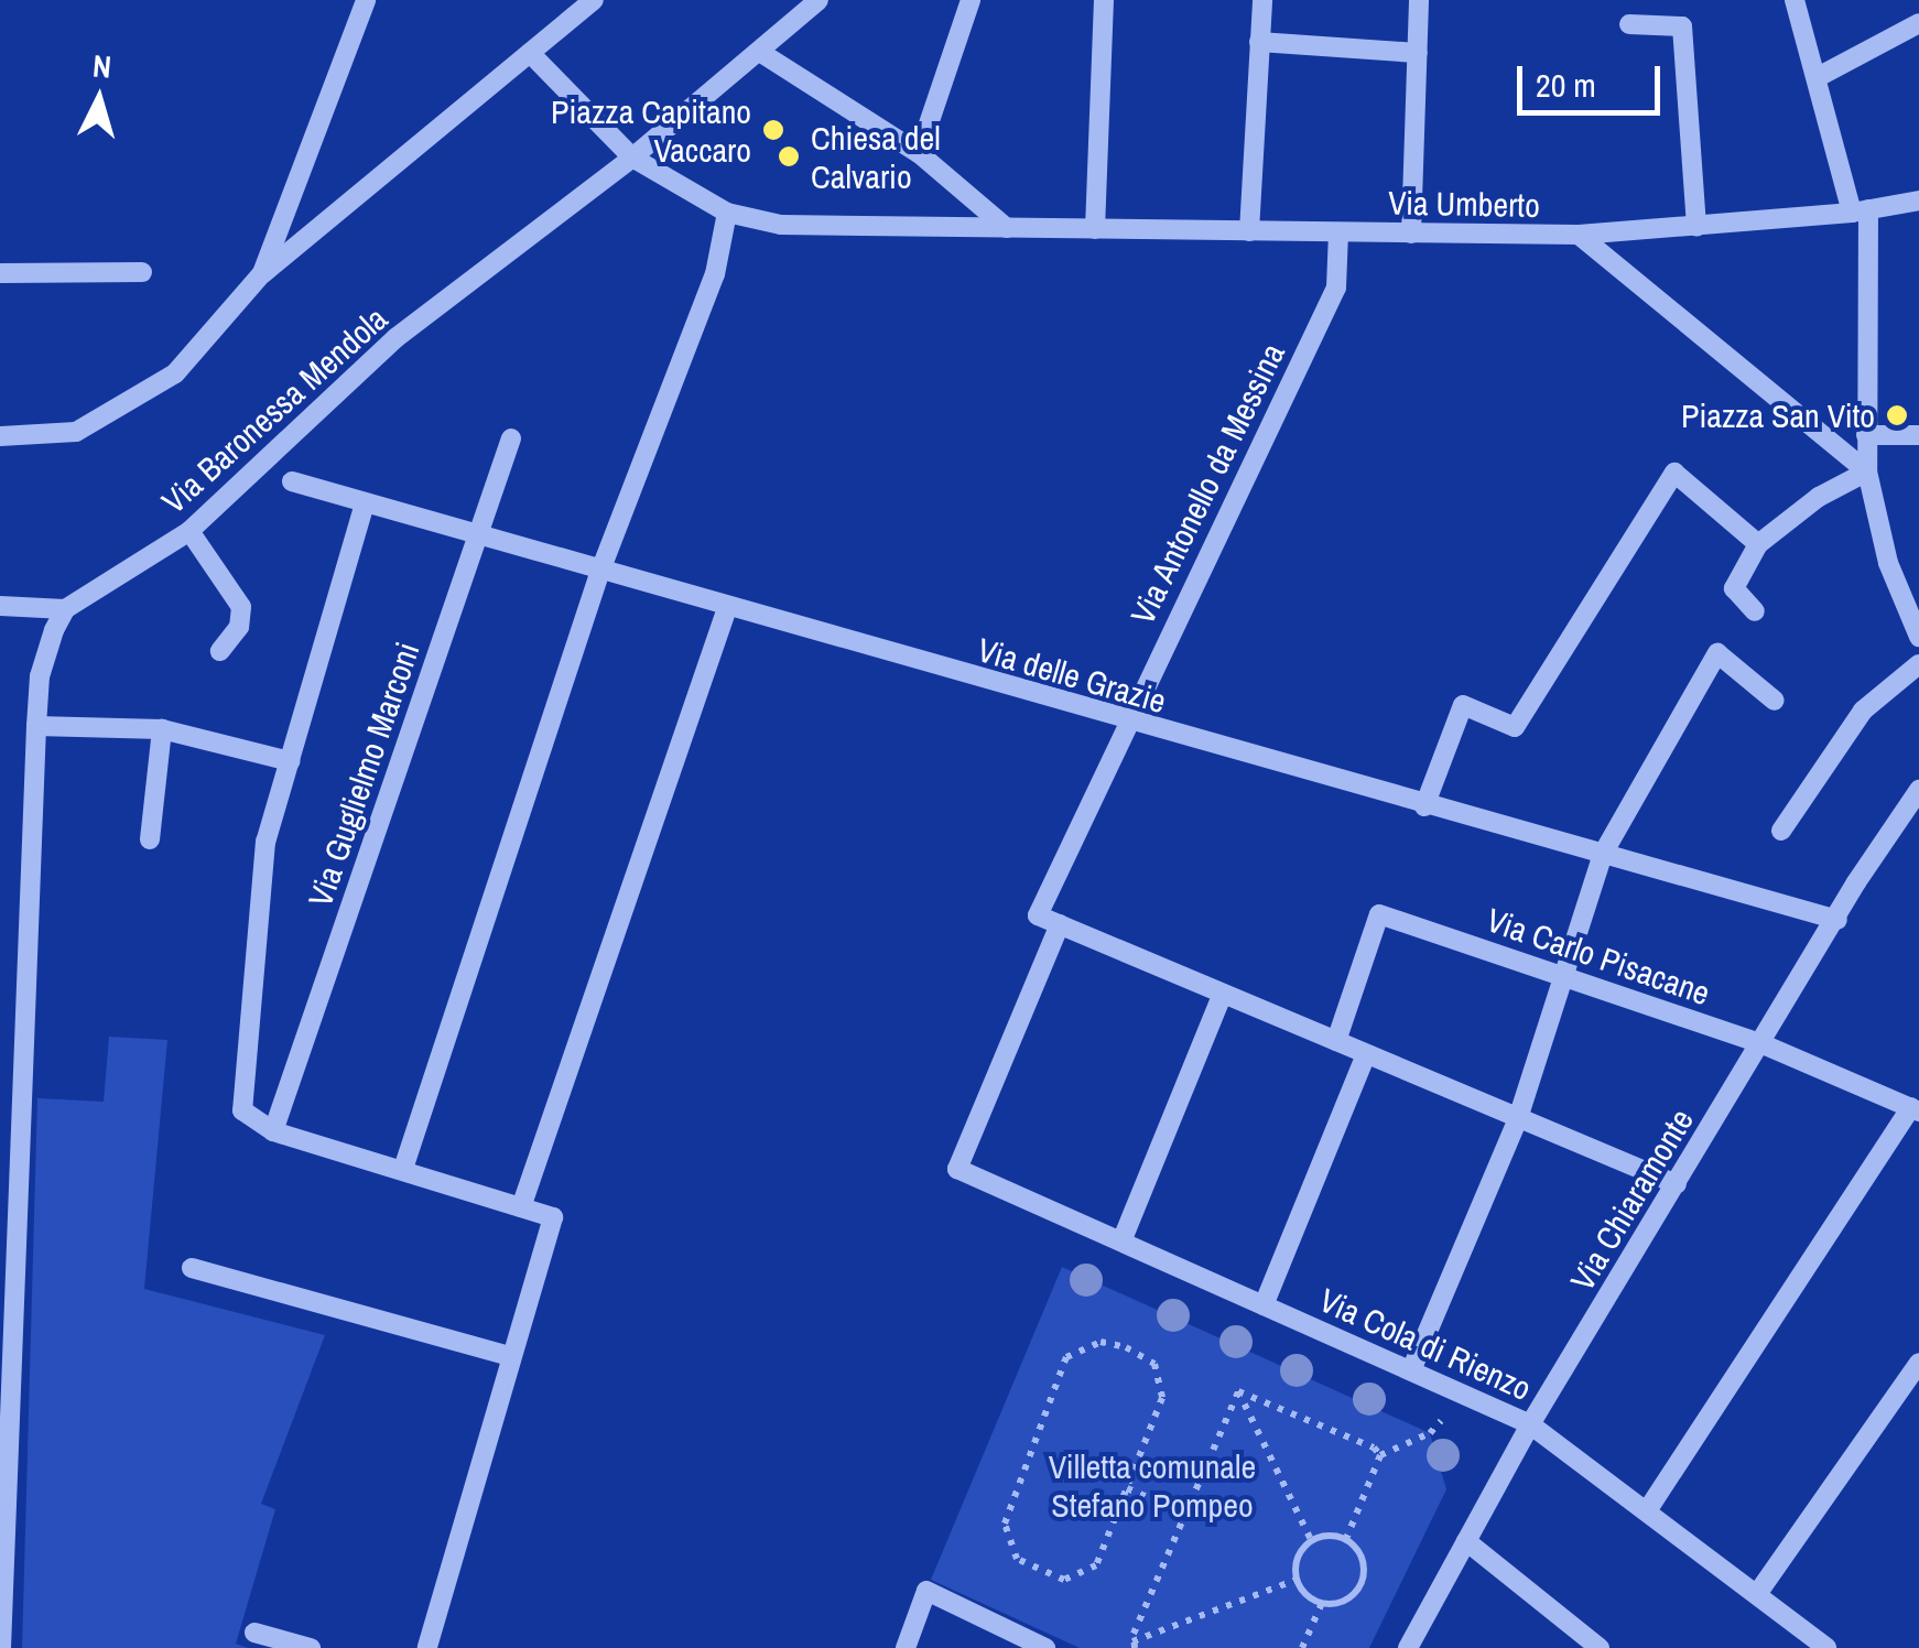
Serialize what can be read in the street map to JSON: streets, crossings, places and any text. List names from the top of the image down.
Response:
{
  "streets": {
    "street": [
      "Via Umberto",
      "Via Baronessa Mendola",
      "Via Antonello da Messina",
      "Via delle Grazie",
      "Via Guglielmo Marconi",
      "Via Carlo Pisacane",
      "Via Chiaramonte",
      "Via Cola di Rienzo"
    ]
  },
  "crossings": [
    ["Via Umberto", "Via Baronessa Mendola"],
    ["Via Umberto", "Via Antonello da Messina"],
    ["Via Antonello da Messina", "Via delle Grazie"],
    ["Via Antonello da Messina", "Via Cola di Rienzo"],
    ["Via delle Grazie", "Via Guglielmo Marconi"],
    ["Via delle Grazie", "Via Chiaramonte"],
    ["Via Carlo Pisacane", "Via Chiaramonte"],
    ["Via Chiaramonte", "Via Cola di Rienzo"]
  ],
  "parks": ["Villetta comunale Stefano Pompeo"],
  "places": ["Piazza Capitano Vaccaro", "Chiesa del Calvario", "Piazza San Vito"],
  "scale_bar": "20 m",
  "north": "top"
}
